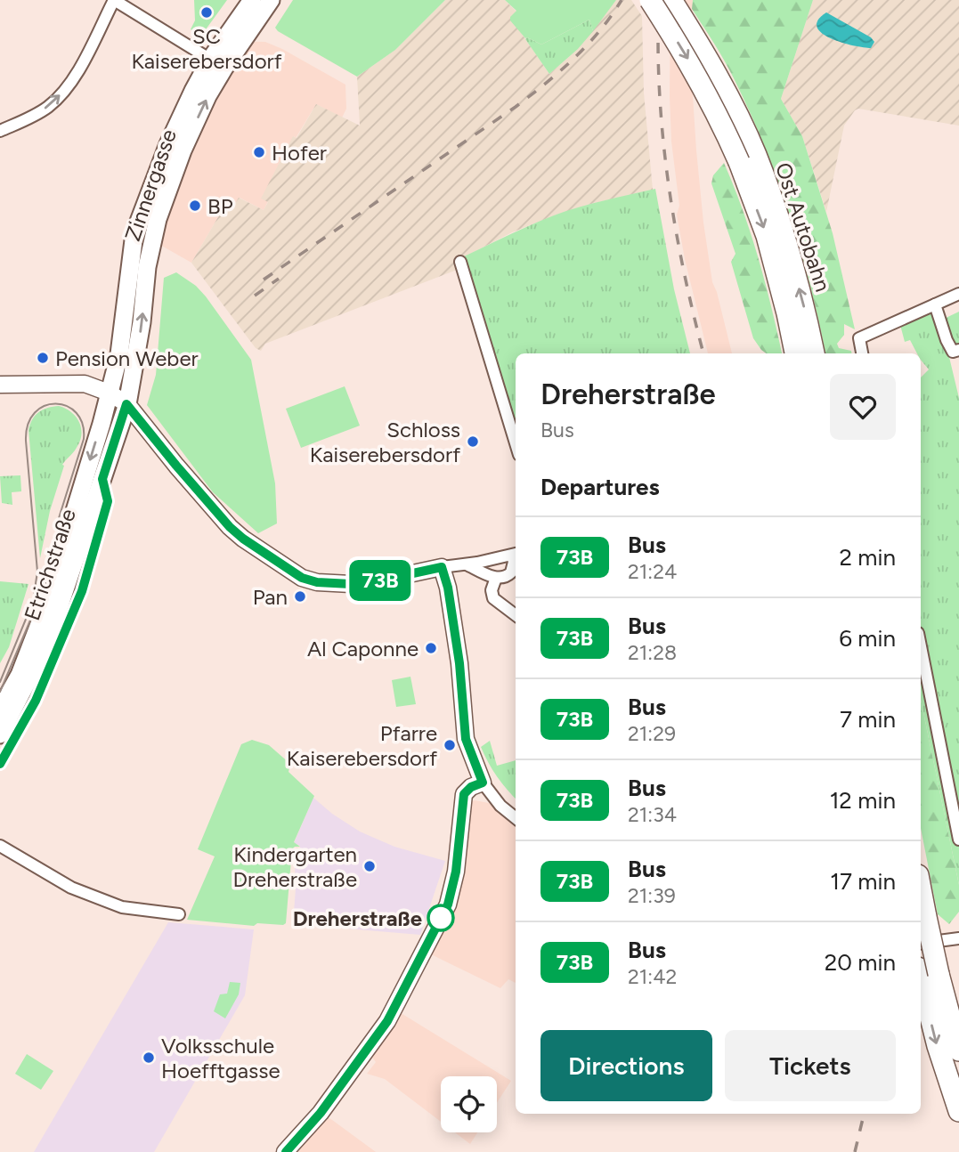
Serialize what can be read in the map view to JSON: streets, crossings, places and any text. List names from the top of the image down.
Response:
{
  "streets": {
    "highway": ["Ost Autobahn"],
    "main road": ["Zinnergasse", "Etrichstraße"]
  },
  "crossings": [
    ["Zinnergasse", "Etrichstraße"]
  ],
  "places": [
    "SC Kaiserebersdorf",
    "Hofer",
    "BP",
    "Pension Weber",
    "Schloss Kaiserebersdorf",
    "Pan",
    "Al Caponne",
    "Pfarre Kaiserebersdorf",
    "Kindergarten Dreherstraße",
    "Dreherstraße",
    "Volksschule Hoefftgasse"
  ],
  "lines": ["bus line 73B"],
  "page": {
    "on_map": "73B",
    "heading": [
      ["Dreherstraße", "Bus"],
      "Departures"
    ],
    "list": [
      {
        "mark": "73B",
        "name": "Bus",
        "note": "21:24",
        "value": "2 min"
      },
      {
        "mark": "73B",
        "name": "Bus",
        "note": "21:28",
        "value": "6 min"
      },
      {
        "mark": "73B",
        "name": "Bus",
        "note": "21:29",
        "value": "7 min"
      },
      {
        "mark": "73B",
        "name": "Bus",
        "note": "21:34",
        "value": "12 min"
      },
      {
        "mark": "73B",
        "name": "Bus",
        "note": "21:39",
        "value": "17 min"
      },
      {
        "mark": "73B",
        "name": "Bus",
        "note": "21:42",
        "value": "20 min"
      }
    ],
    "buttons": ["Directions", "Tickets"]
  }
}
